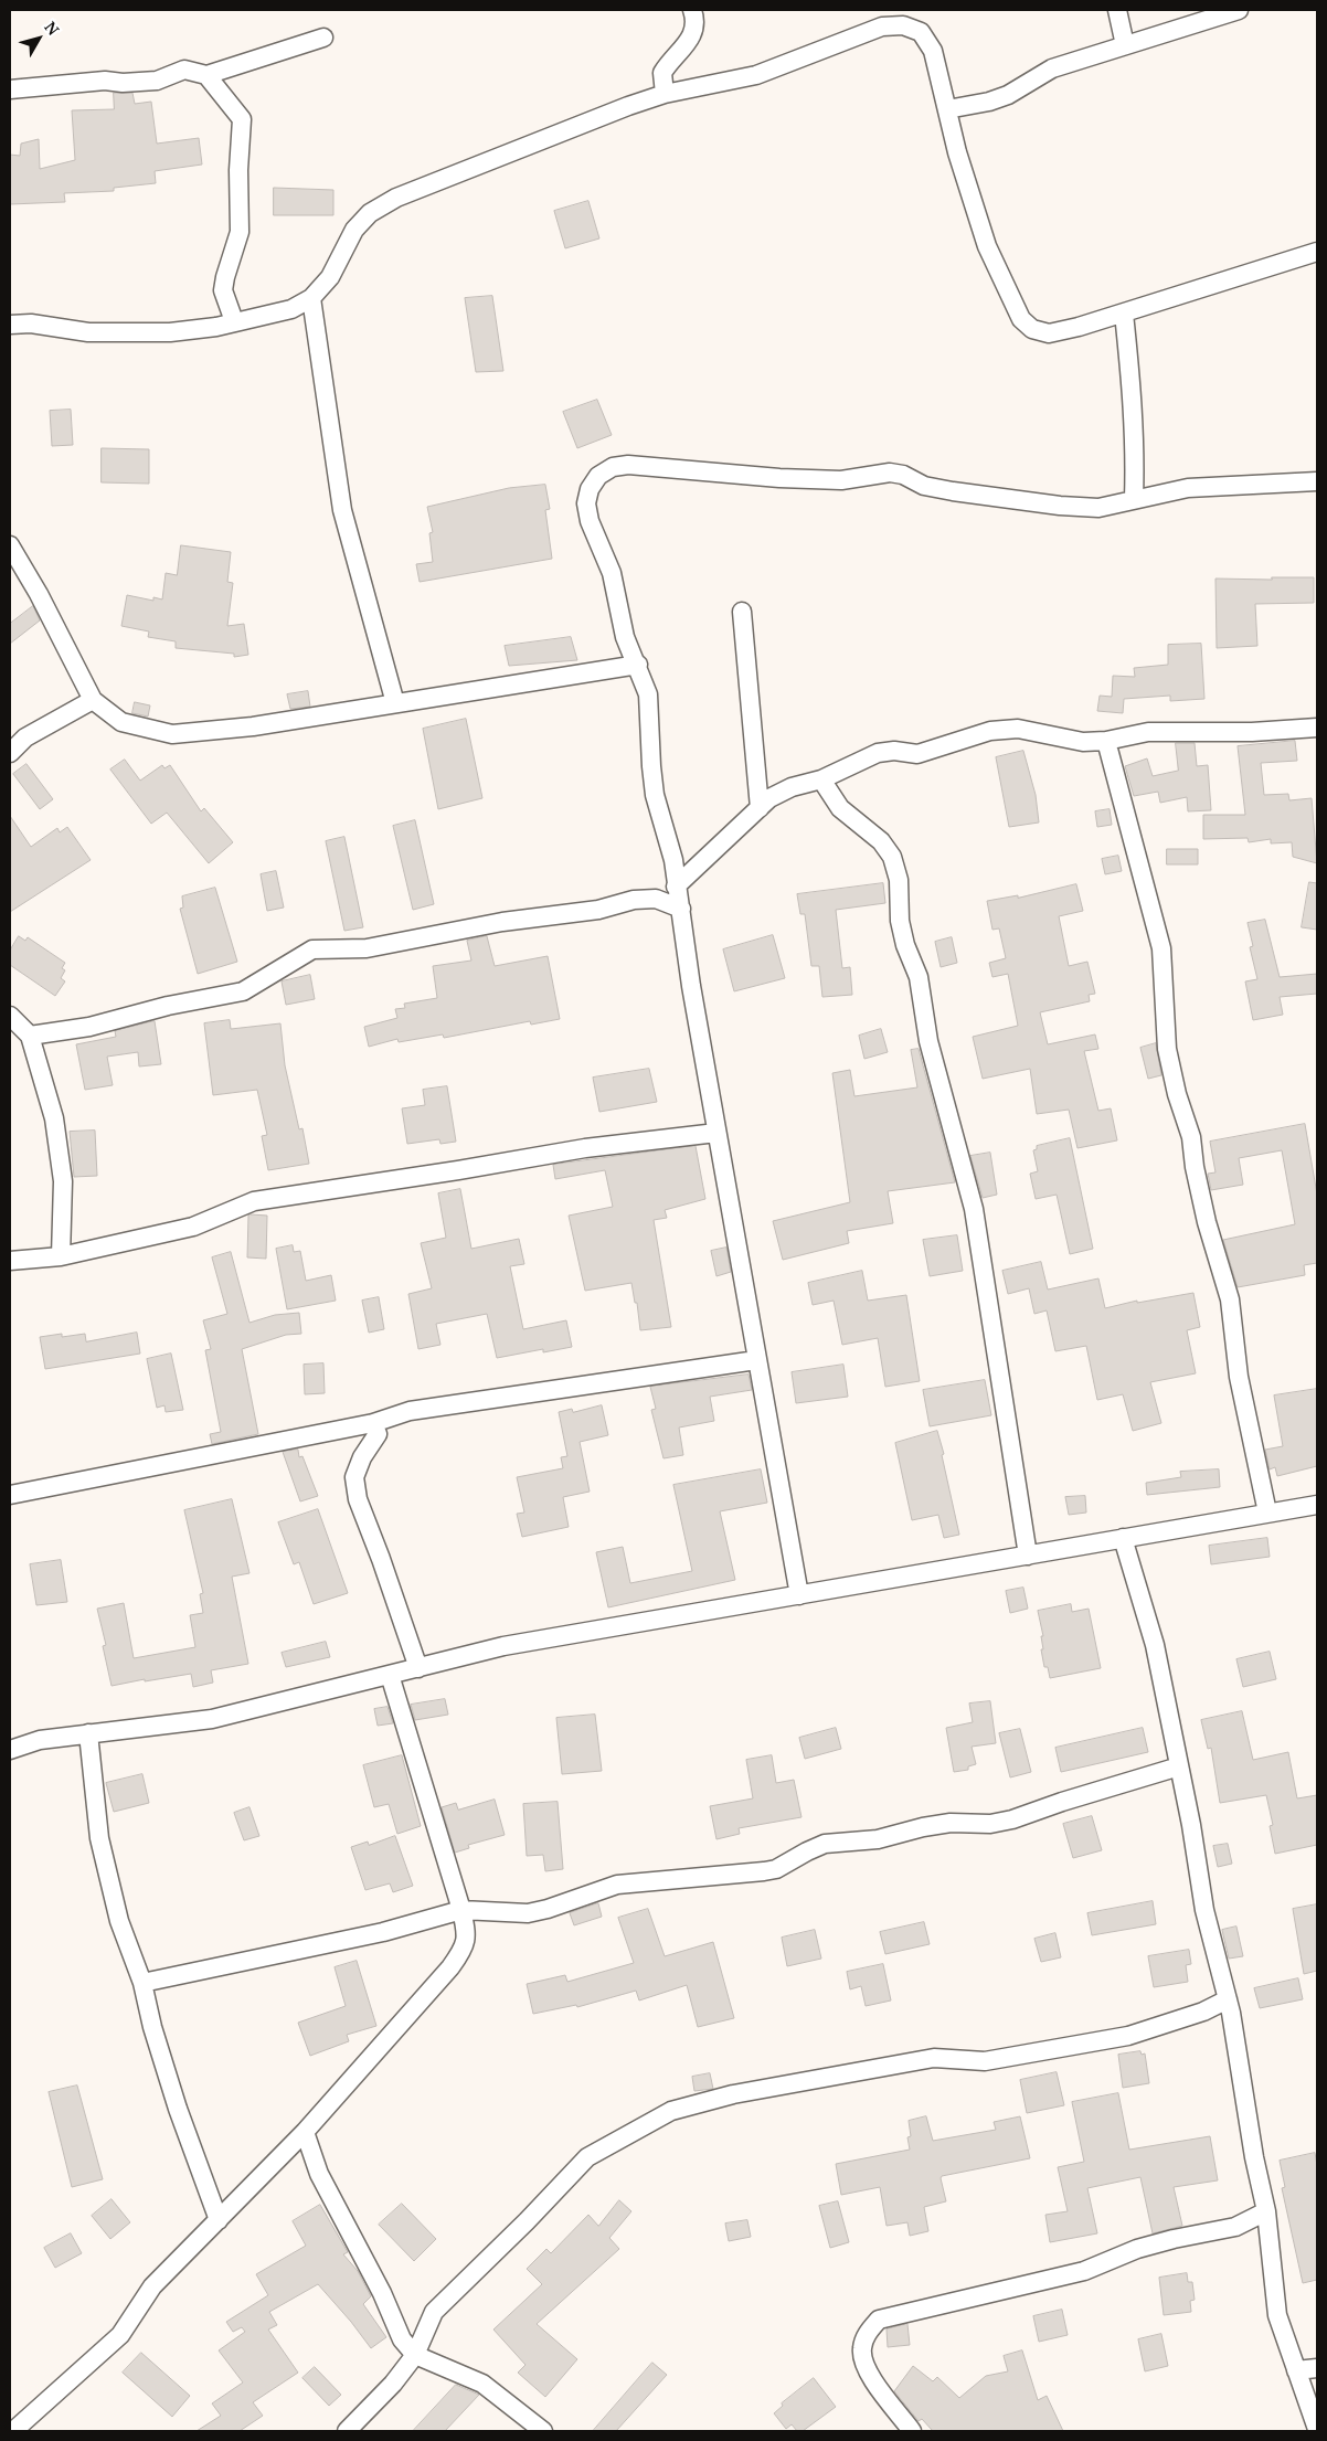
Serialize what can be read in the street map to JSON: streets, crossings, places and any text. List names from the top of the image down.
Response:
{
  "north": "top right"
}
